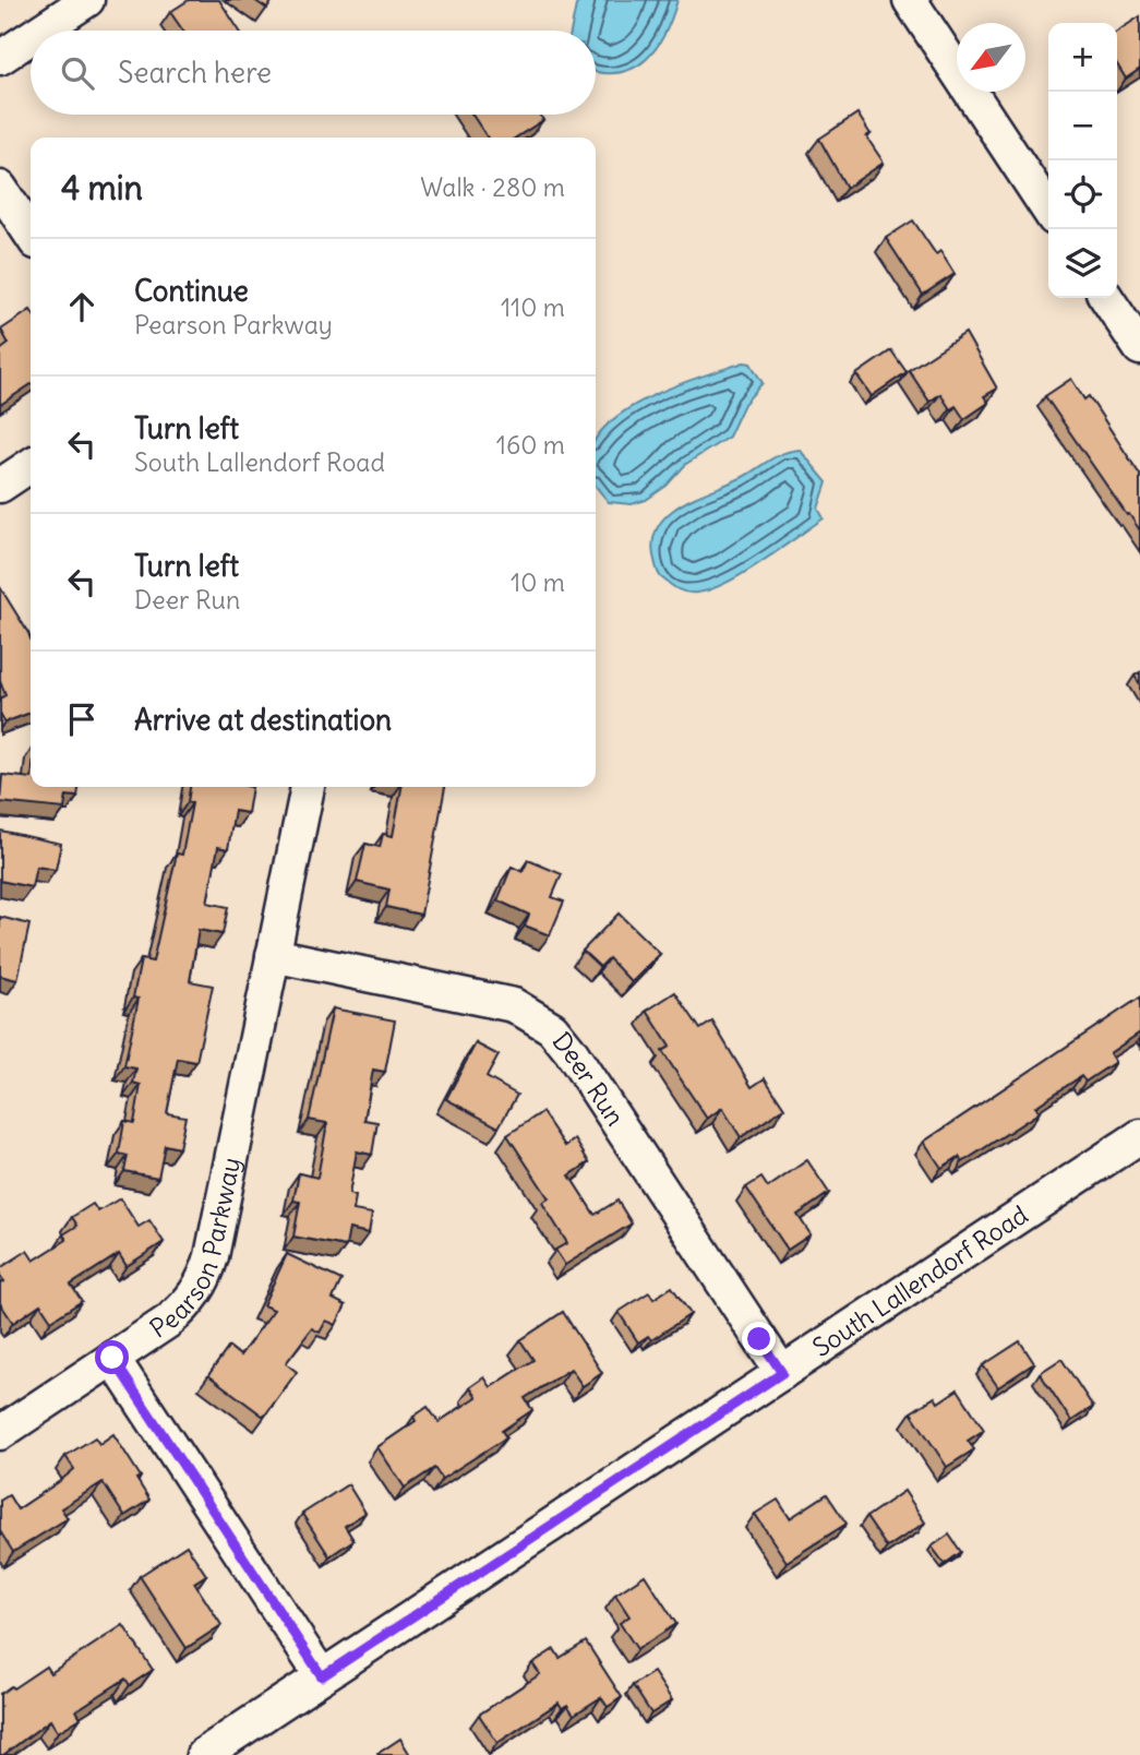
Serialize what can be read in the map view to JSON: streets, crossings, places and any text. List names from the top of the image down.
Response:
{
  "streets": {
    "street": ["Deer Run", "Pearson Parkway", "South Lallendorf Road"]
  },
  "crossings": [
    ["Deer Run", "Pearson Parkway"],
    ["Deer Run", "South Lallendorf Road"]
  ],
  "north": "bottom left",
  "page": {
    "map_buttons": ["+", "−"],
    "search": "Search here",
    "heading": ["4 min", "Walk · 280 m"],
    "list": [
      ["Continue", "Pearson Parkway", "110 m"],
      ["Turn left", "South Lallendorf Road", "160 m"],
      ["Turn left", "Deer Run", "10 m"],
      "Arrive at destination"
    ]
  }
}
